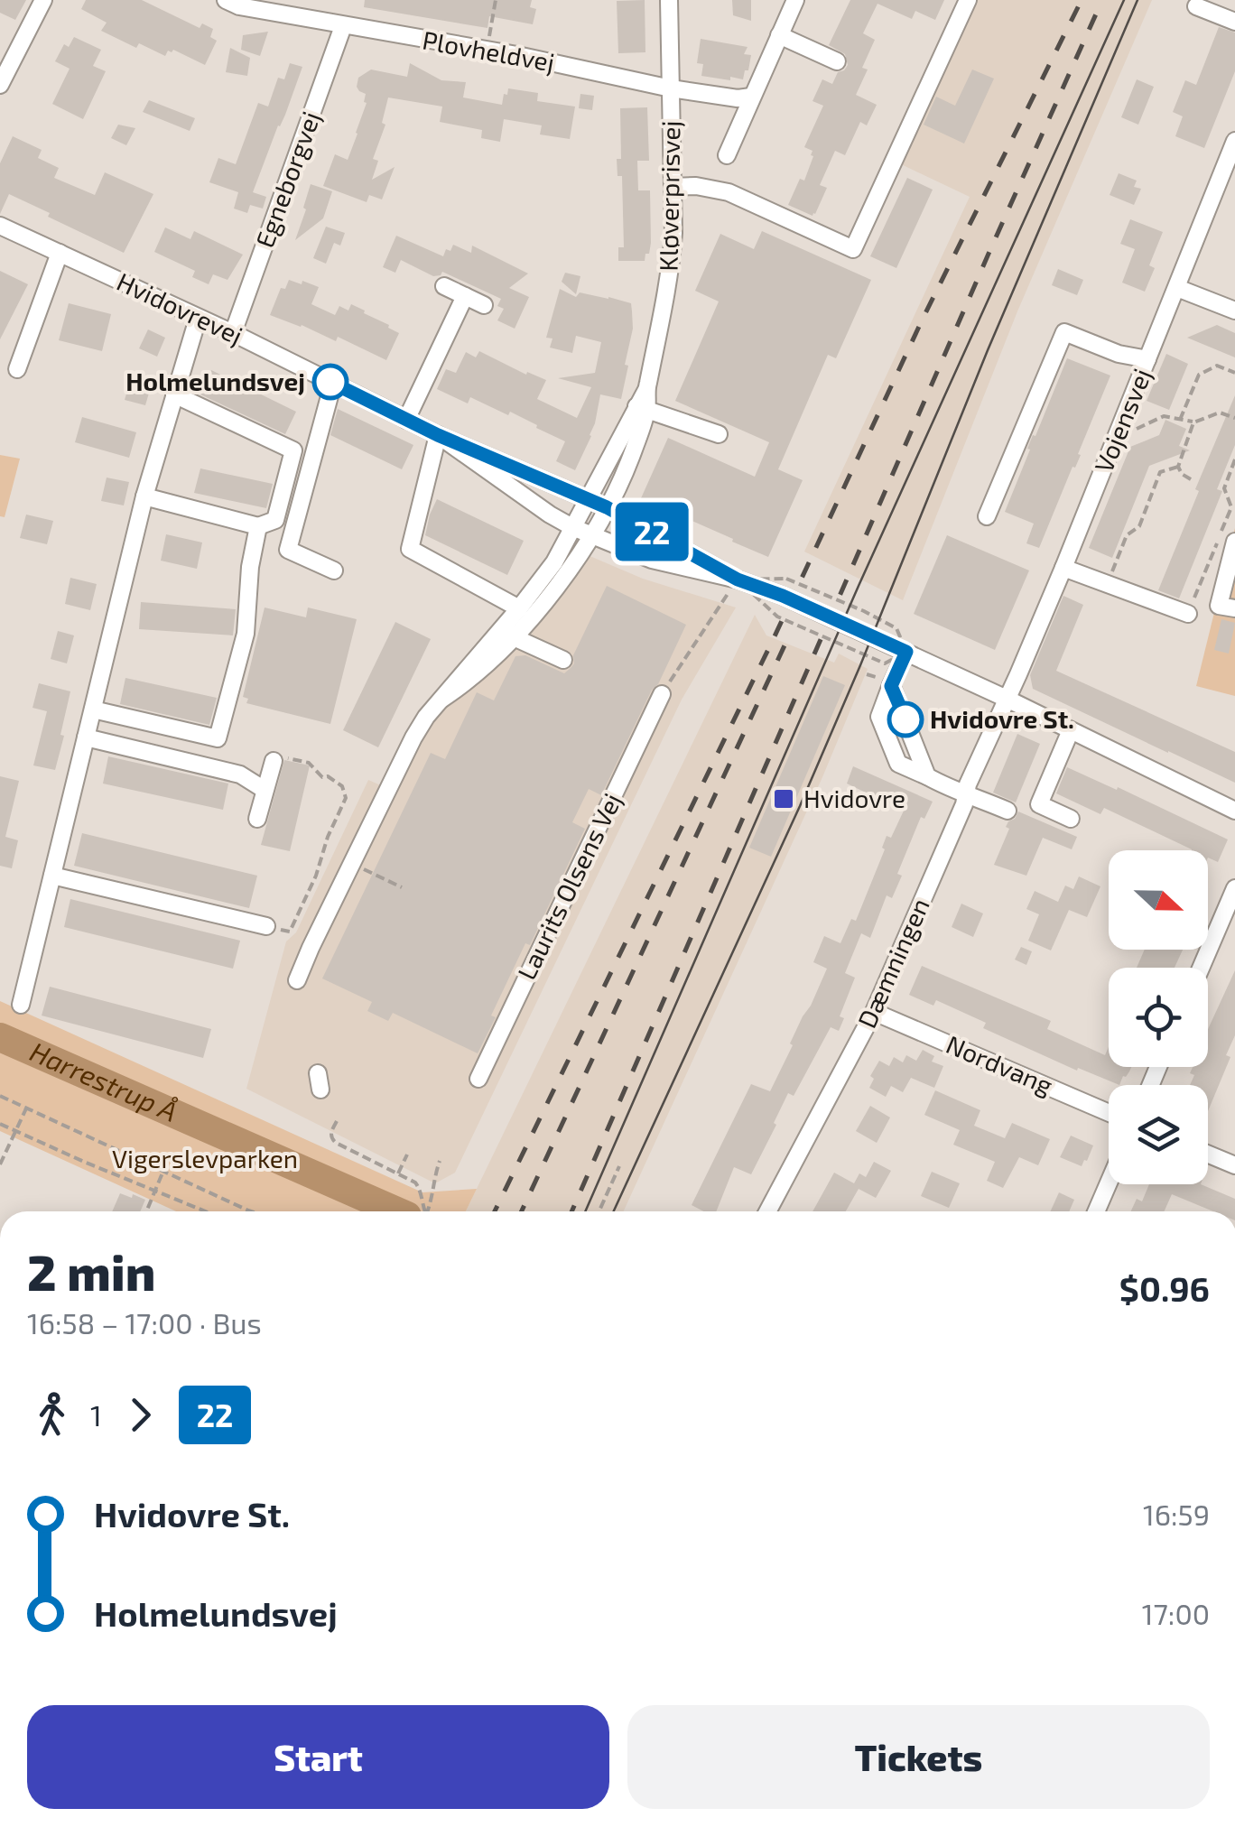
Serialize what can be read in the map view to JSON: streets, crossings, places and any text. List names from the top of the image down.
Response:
{
  "streets": {
    "street": [
      "Plovheldvej",
      "Egneborgvej",
      "Kløverprisvej",
      "Hvidovrevej",
      "Vojensvej",
      "Laurits Olsens Vej",
      "Dæmningen",
      "Nordvang"
    ]
  },
  "crossings": [
    ["Plovheldvej", "Egneborgvej"],
    ["Plovheldvej", "Kløverprisvej"],
    ["Egneborgvej", "Hvidovrevej"],
    ["Kløverprisvej", "Hvidovrevej"],
    ["Hvidovrevej", "Vojensvej"],
    ["Hvidovrevej", "Dæmningen"],
    ["Vojensvej", "Dæmningen"],
    ["Dæmningen", "Nordvang"]
  ],
  "water": ["Harrestrup Å"],
  "parks": ["Vigerslevparken"],
  "places": {
    "other": ["Holmelundsvej", "Hvidovre St."],
    "transit": ["Hvidovre"]
  },
  "lines": ["bus line 22"],
  "north": "right",
  "page": {
    "on_map": "22",
    "heading": ["2 min", "16:58 – 17:00 · Bus", "$0.96"],
    "legs": ["1", "22"],
    "list": [
      {
        "name": "Hvidovre St.",
        "value": "16:59"
      },
      {
        "name": "Holmelundsvej",
        "value": "17:00"
      }
    ],
    "buttons": ["Start", "Tickets"]
  }
}
